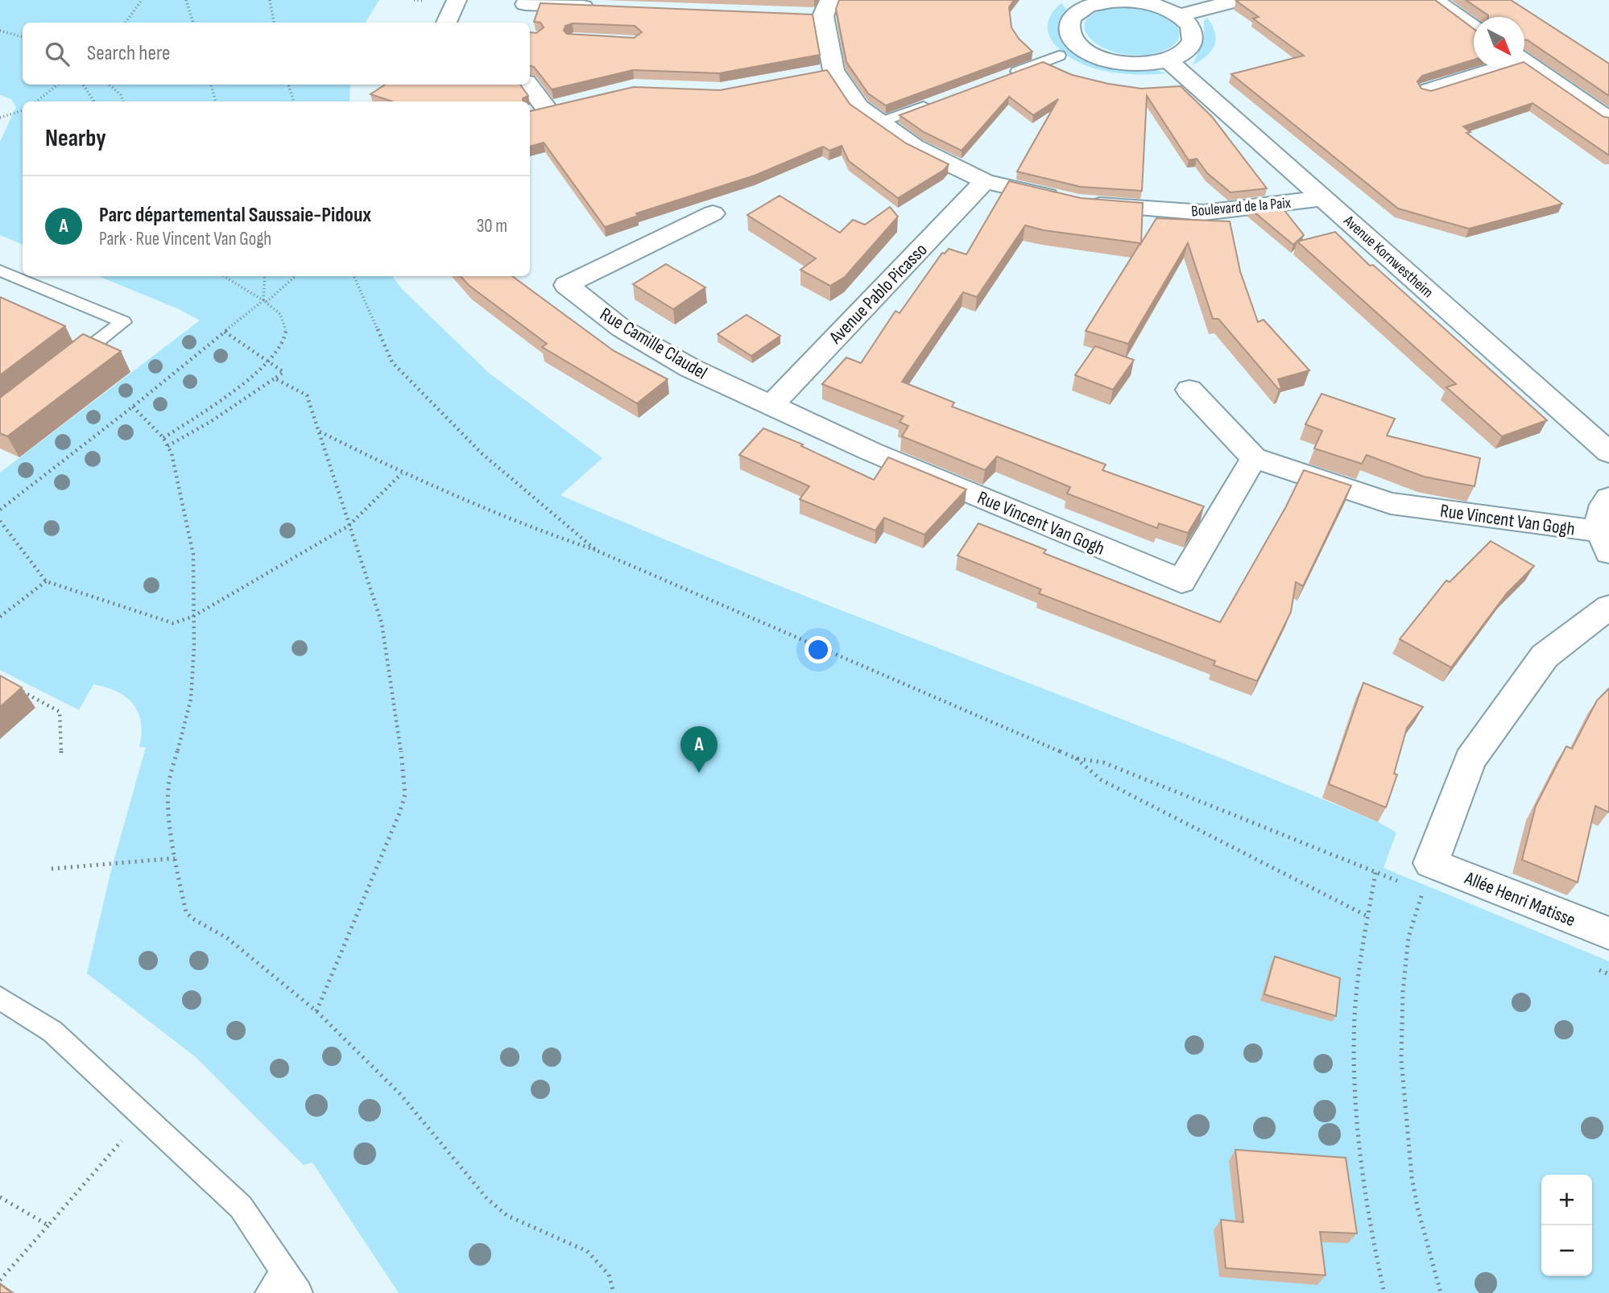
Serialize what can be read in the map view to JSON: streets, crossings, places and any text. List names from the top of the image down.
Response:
{
  "streets": {
    "street": [
      "Boulevard de la Paix",
      "Avenue Kornwestheim",
      "Avenue Pablo Picasso",
      "Rue Camille Claudel",
      "Rue Vincent Van Gogh",
      "Allée Henri Matisse"
    ]
  },
  "crossings": [
    ["Boulevard de la Paix", "Avenue Kornwestheim"],
    ["Boulevard de la Paix", "Avenue Pablo Picasso"],
    ["Avenue Pablo Picasso", "Rue Camille Claudel"],
    ["Avenue Pablo Picasso", "Rue Vincent Van Gogh"],
    ["Rue Camille Claudel", "Rue Vincent Van Gogh"]
  ],
  "north": "bottom right",
  "page": {
    "search": "Search here",
    "heading": "Nearby",
    "list": [
      {
        "mark": "A",
        "name": "Parc départemental Saussaie-Pidoux",
        "note": "Park · Rue Vincent Van Gogh",
        "value": "30 m"
      }
    ],
    "pins": "A",
    "map_buttons": ["+", "−"]
  }
}
